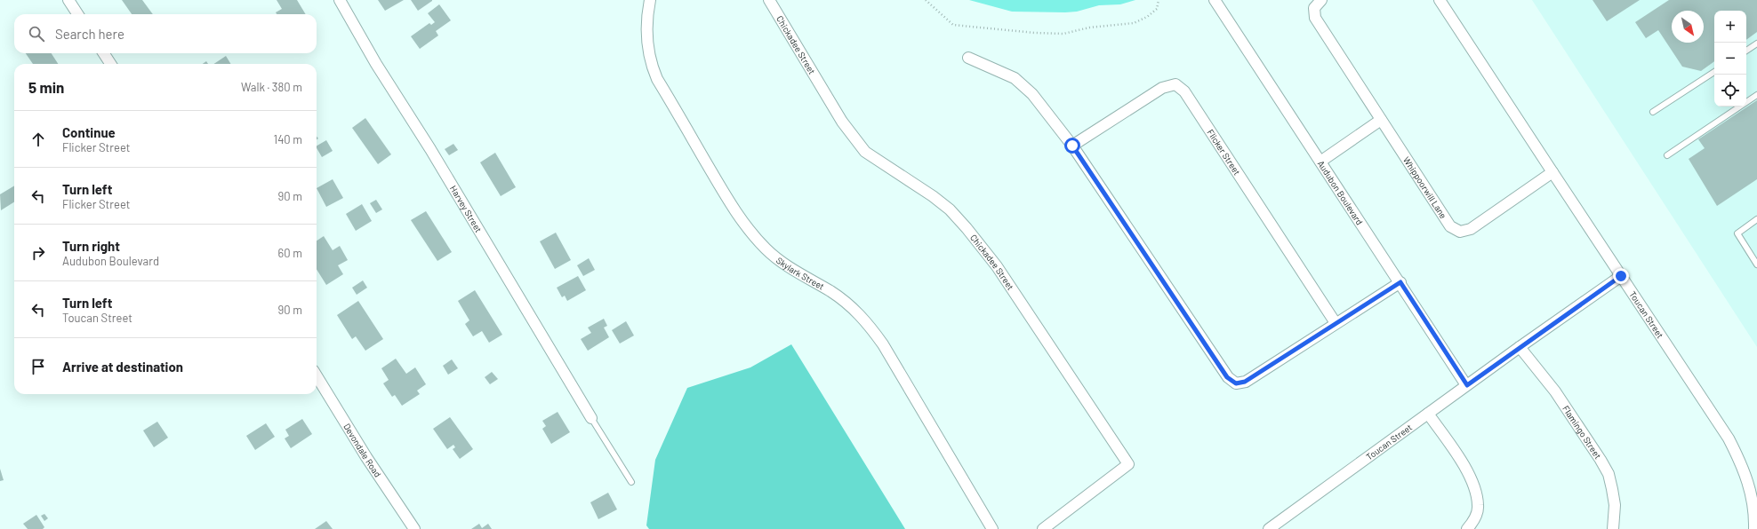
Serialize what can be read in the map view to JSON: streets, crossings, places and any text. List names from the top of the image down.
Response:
{
  "streets": {
    "street": [
      "Chickadee Street",
      "Flicker Street",
      "Whippoorwill Lane",
      "Audubon Boulevard",
      "Harvey Street",
      "Skylark Street",
      "Toucan Street",
      "Flamingo Street",
      "Devondale Road"
    ]
  },
  "crossings": [
    ["Audubon Boulevard", "Toucan Street"],
    ["Toucan Street", "Flamingo Street"]
  ],
  "north": "bottom right",
  "page": {
    "map_buttons": ["+", "−"],
    "search": "Search here",
    "heading": ["5 min", "Walk · 380 m"],
    "list": [
      ["Continue", "Flicker Street", "140 m"],
      ["Turn left", "Flicker Street", "90 m"],
      ["Turn right", "Audubon Boulevard", "60 m"],
      ["Turn left", "Toucan Street", "90 m"],
      "Arrive at destination"
    ]
  }
}
